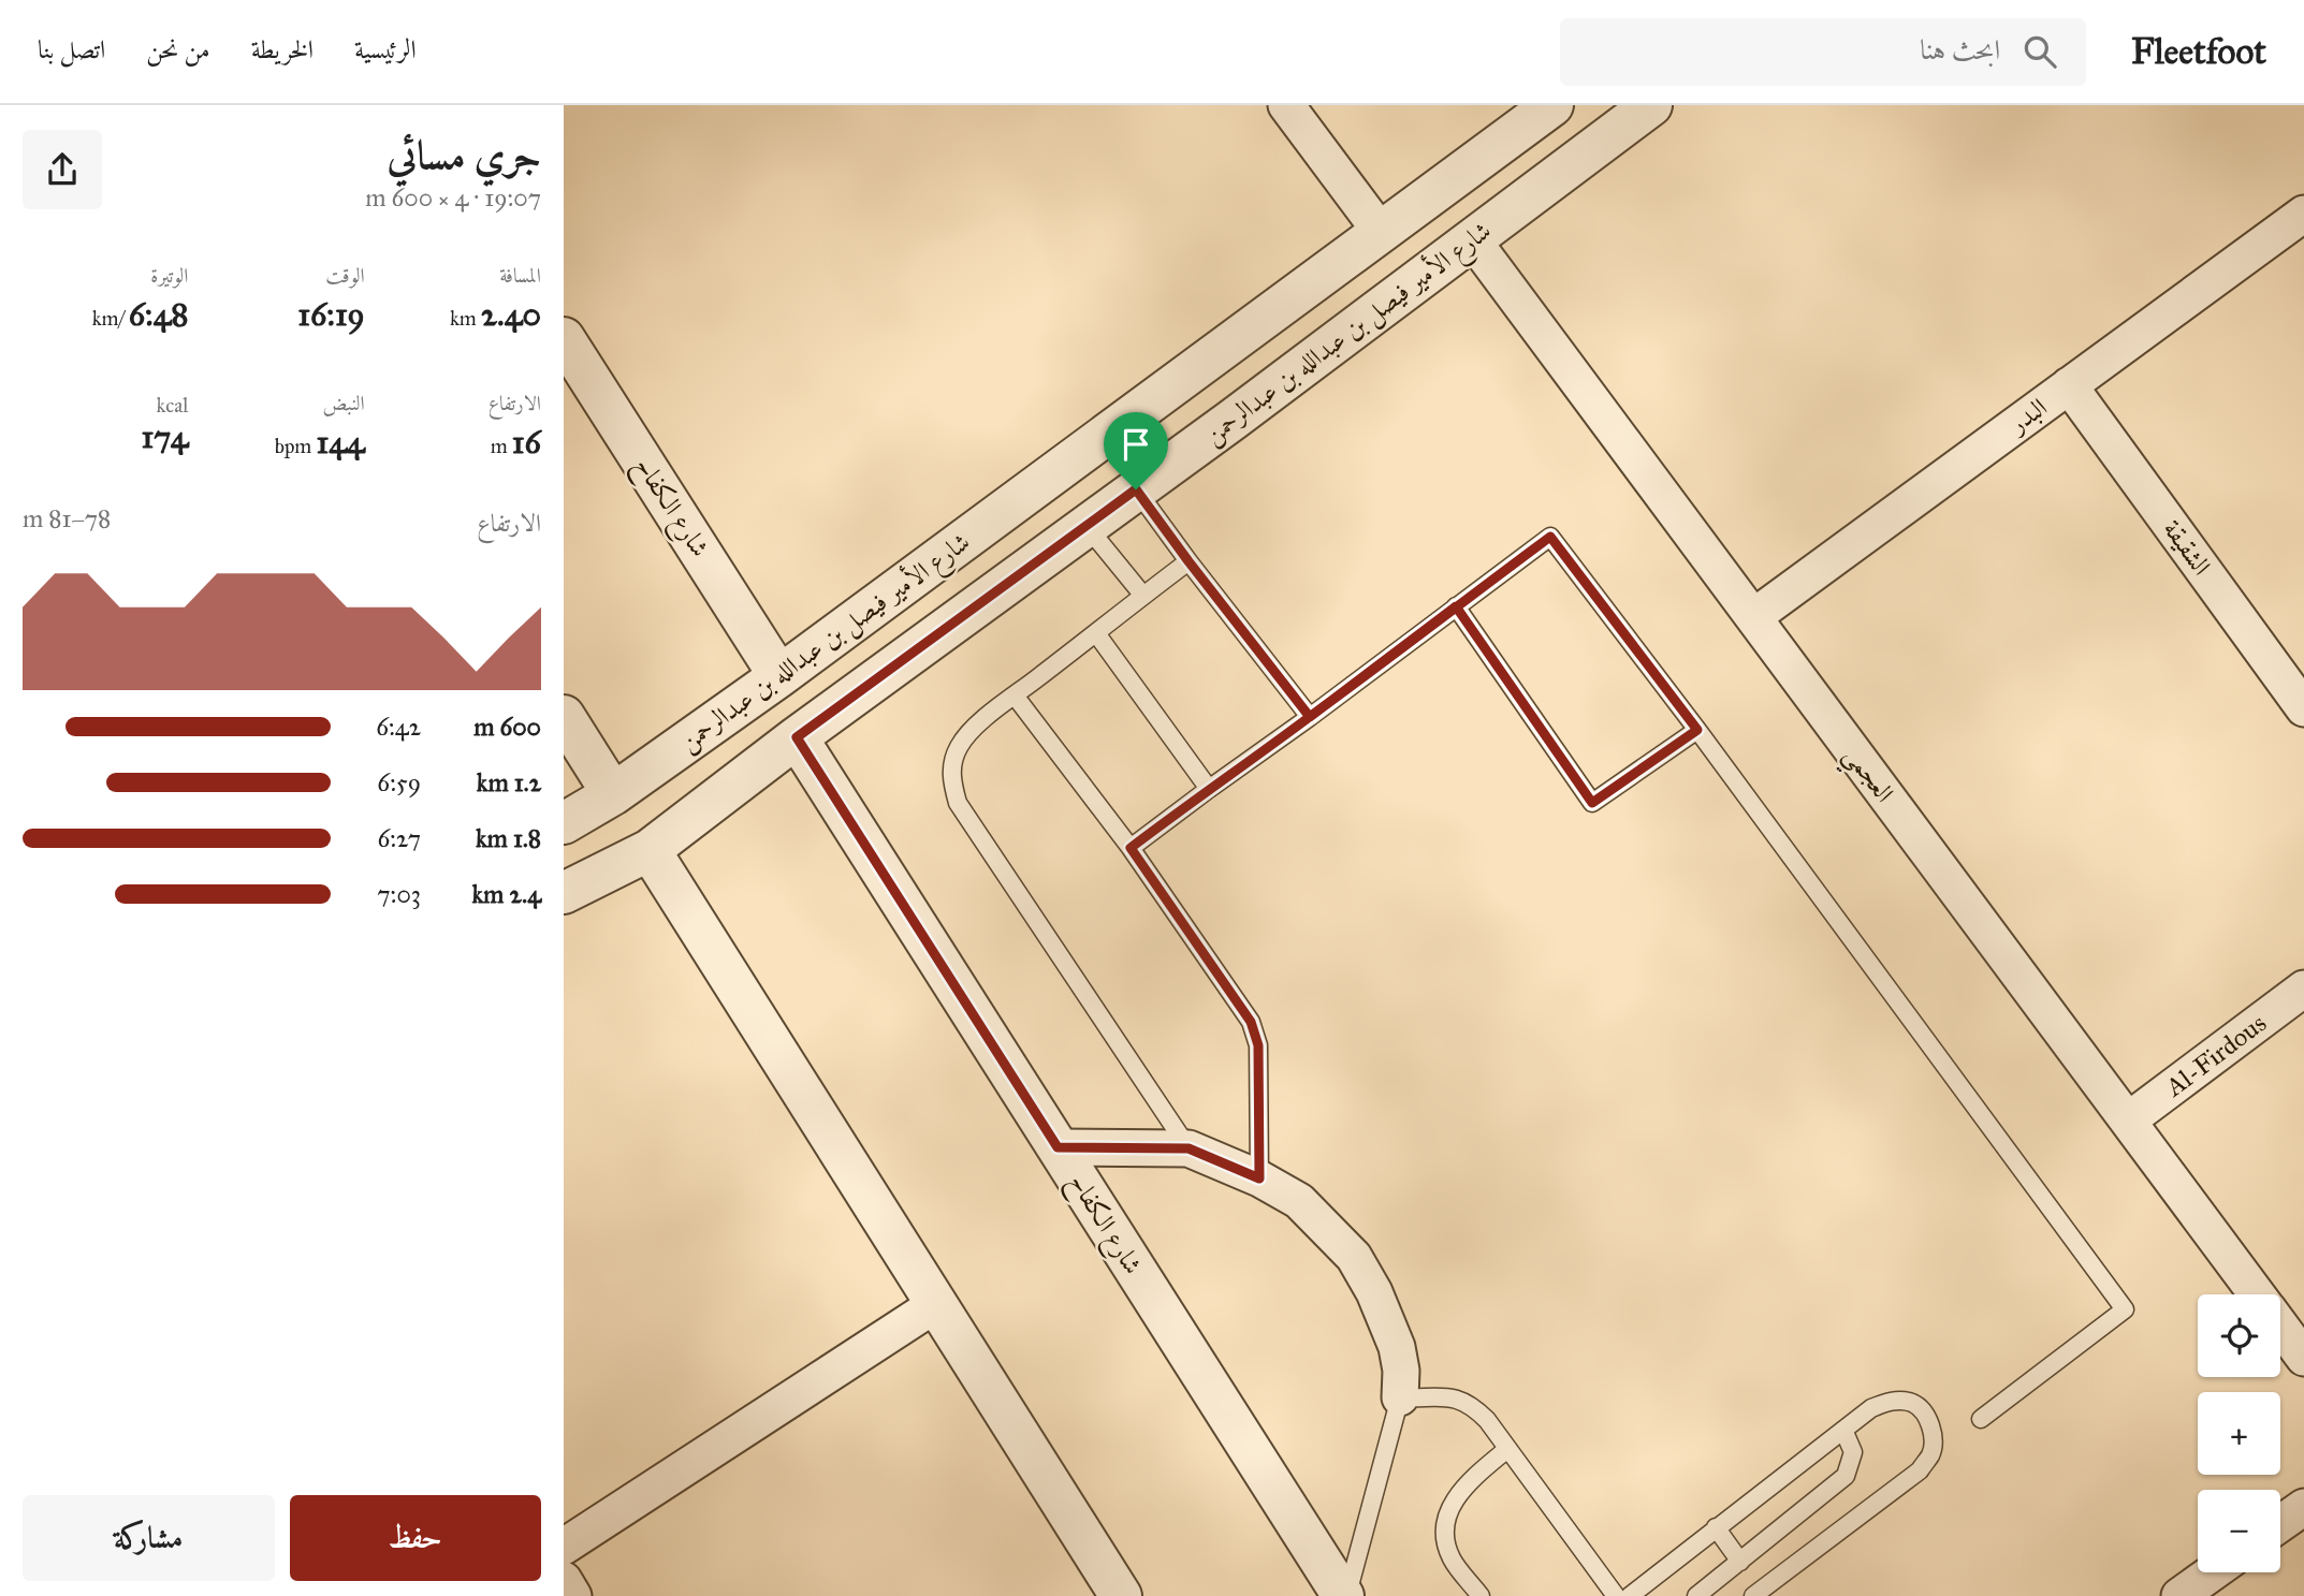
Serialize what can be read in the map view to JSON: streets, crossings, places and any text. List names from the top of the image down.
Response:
{
  "streets": {
    "street": [
      "شارع الأمير فيصل بن عبدالله بن عبدالرحمن",
      "البدر",
      "شارع الكفاح",
      "الشقيقة",
      "العجمي",
      "Al-Firdous"
    ]
  },
  "crossings": [
    ["شارع الأمير فيصل بن عبدالله بن عبدالرحمن", "شارع الكفاح"],
    ["شارع الأمير فيصل بن عبدالله بن عبدالرحمن", "العجمي"],
    ["البدر", "الشقيقة"],
    ["البدر", "العجمي"],
    ["العجمي", "Al-Firdous"]
  ],
  "page": {
    "header": "Fleetfoot",
    "search": "ابحث هنا",
    "nav": [
      "الرئيسية",
      "الخريطة",
      "من نحن",
      "اتصل بنا"
    ],
    "heading": ["جري مسائي", "19:07 · 4 × 600 m"],
    "stats": [
      ["المسافة", "2.40 km"],
      ["الوقت", "16:19"],
      ["الوتيرة", "6:48 /km"],
      ["الارتفاع", "16 m"],
      ["النبض", "144 bpm"],
      ["kcal", "174"]
    ],
    "chart": ["الارتفاع", "78–81 m"],
    "list": [
      {
        "name": "600 m",
        "note": "6:42"
      },
      {
        "name": "1.2 km",
        "note": "6:59"
      },
      {
        "name": "1.8 km",
        "note": "6:27"
      },
      {
        "name": "2.4 km",
        "note": "7:03"
      }
    ],
    "map_buttons": ["+", "−"],
    "buttons": ["حفظ", "مشاركة"]
  }
}
